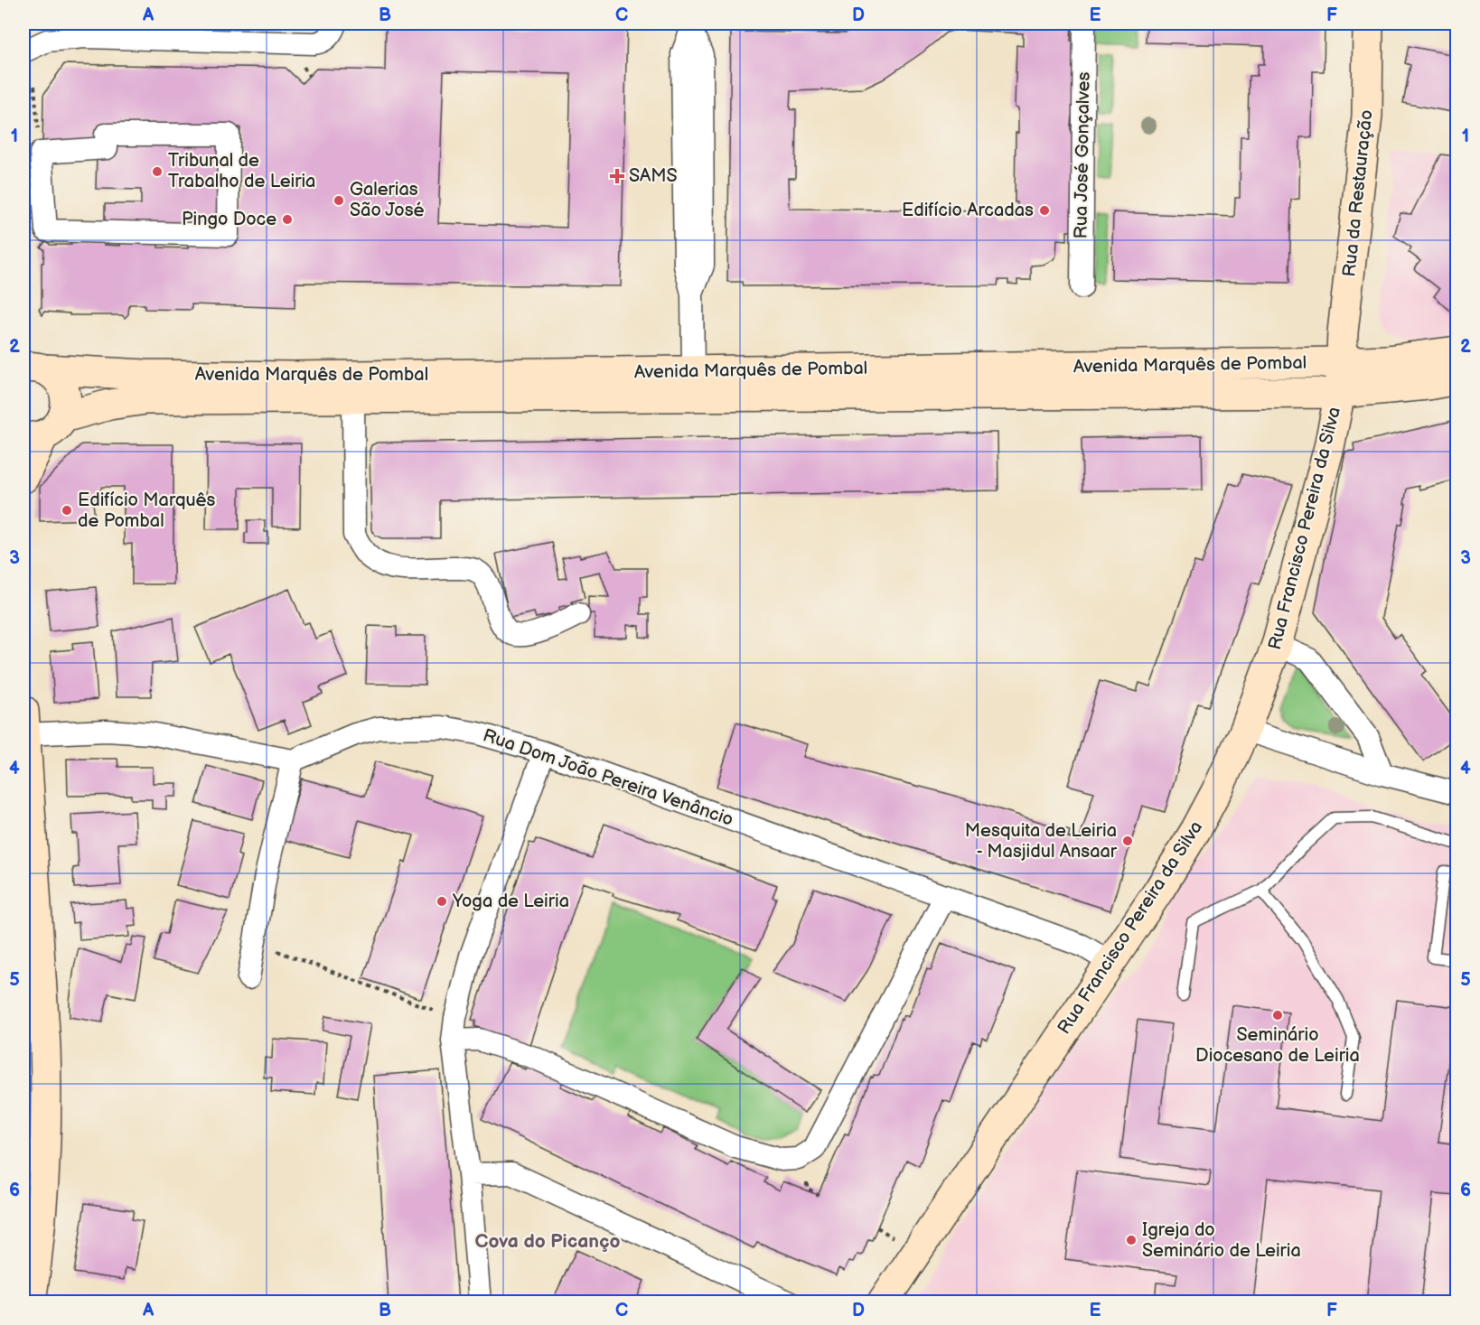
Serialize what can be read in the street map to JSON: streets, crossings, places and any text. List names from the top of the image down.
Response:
{
  "streets": {
    "main road": ["Rua da Restauração", "Avenida Marquês de Pombal", "Rua Francisco Pereira da Silva"],
    "street": ["Rua José Gonçalves", "Rua Dom João Pereira Venâncio"]
  },
  "crossings": [
    ["Rua da Restauração", "Avenida Marquês de Pombal"],
    ["Rua da Restauração", "Rua Francisco Pereira da Silva"],
    ["Avenida Marquês de Pombal", "Rua Francisco Pereira da Silva"],
    ["Rua Francisco Pereira da Silva", "Rua Dom João Pereira Venâncio"]
  ],
  "districts": ["Cova do Picanço"],
  "places": {
    "other": [
      "Tribunal de Trabalho de Leiria",
      "Galerias São José",
      "Edifício Arcadas",
      "Pingo Doce",
      "Edifício Marquês de Pombal",
      "Mesquita de Leiria - Masjidul Ansaar",
      "Yoga de Leiria",
      "Seminário Diocesano de Leiria",
      "Igreja do Seminário de Leiria"
    ],
    "health": ["SAMS"]
  },
  "grid": {
    "columns": [
      "A",
      "B",
      "C",
      "D",
      "E",
      "F"
    ],
    "rows": [
      "1",
      "2",
      "3",
      "4",
      "5",
      "6"
    ]
  }
}
